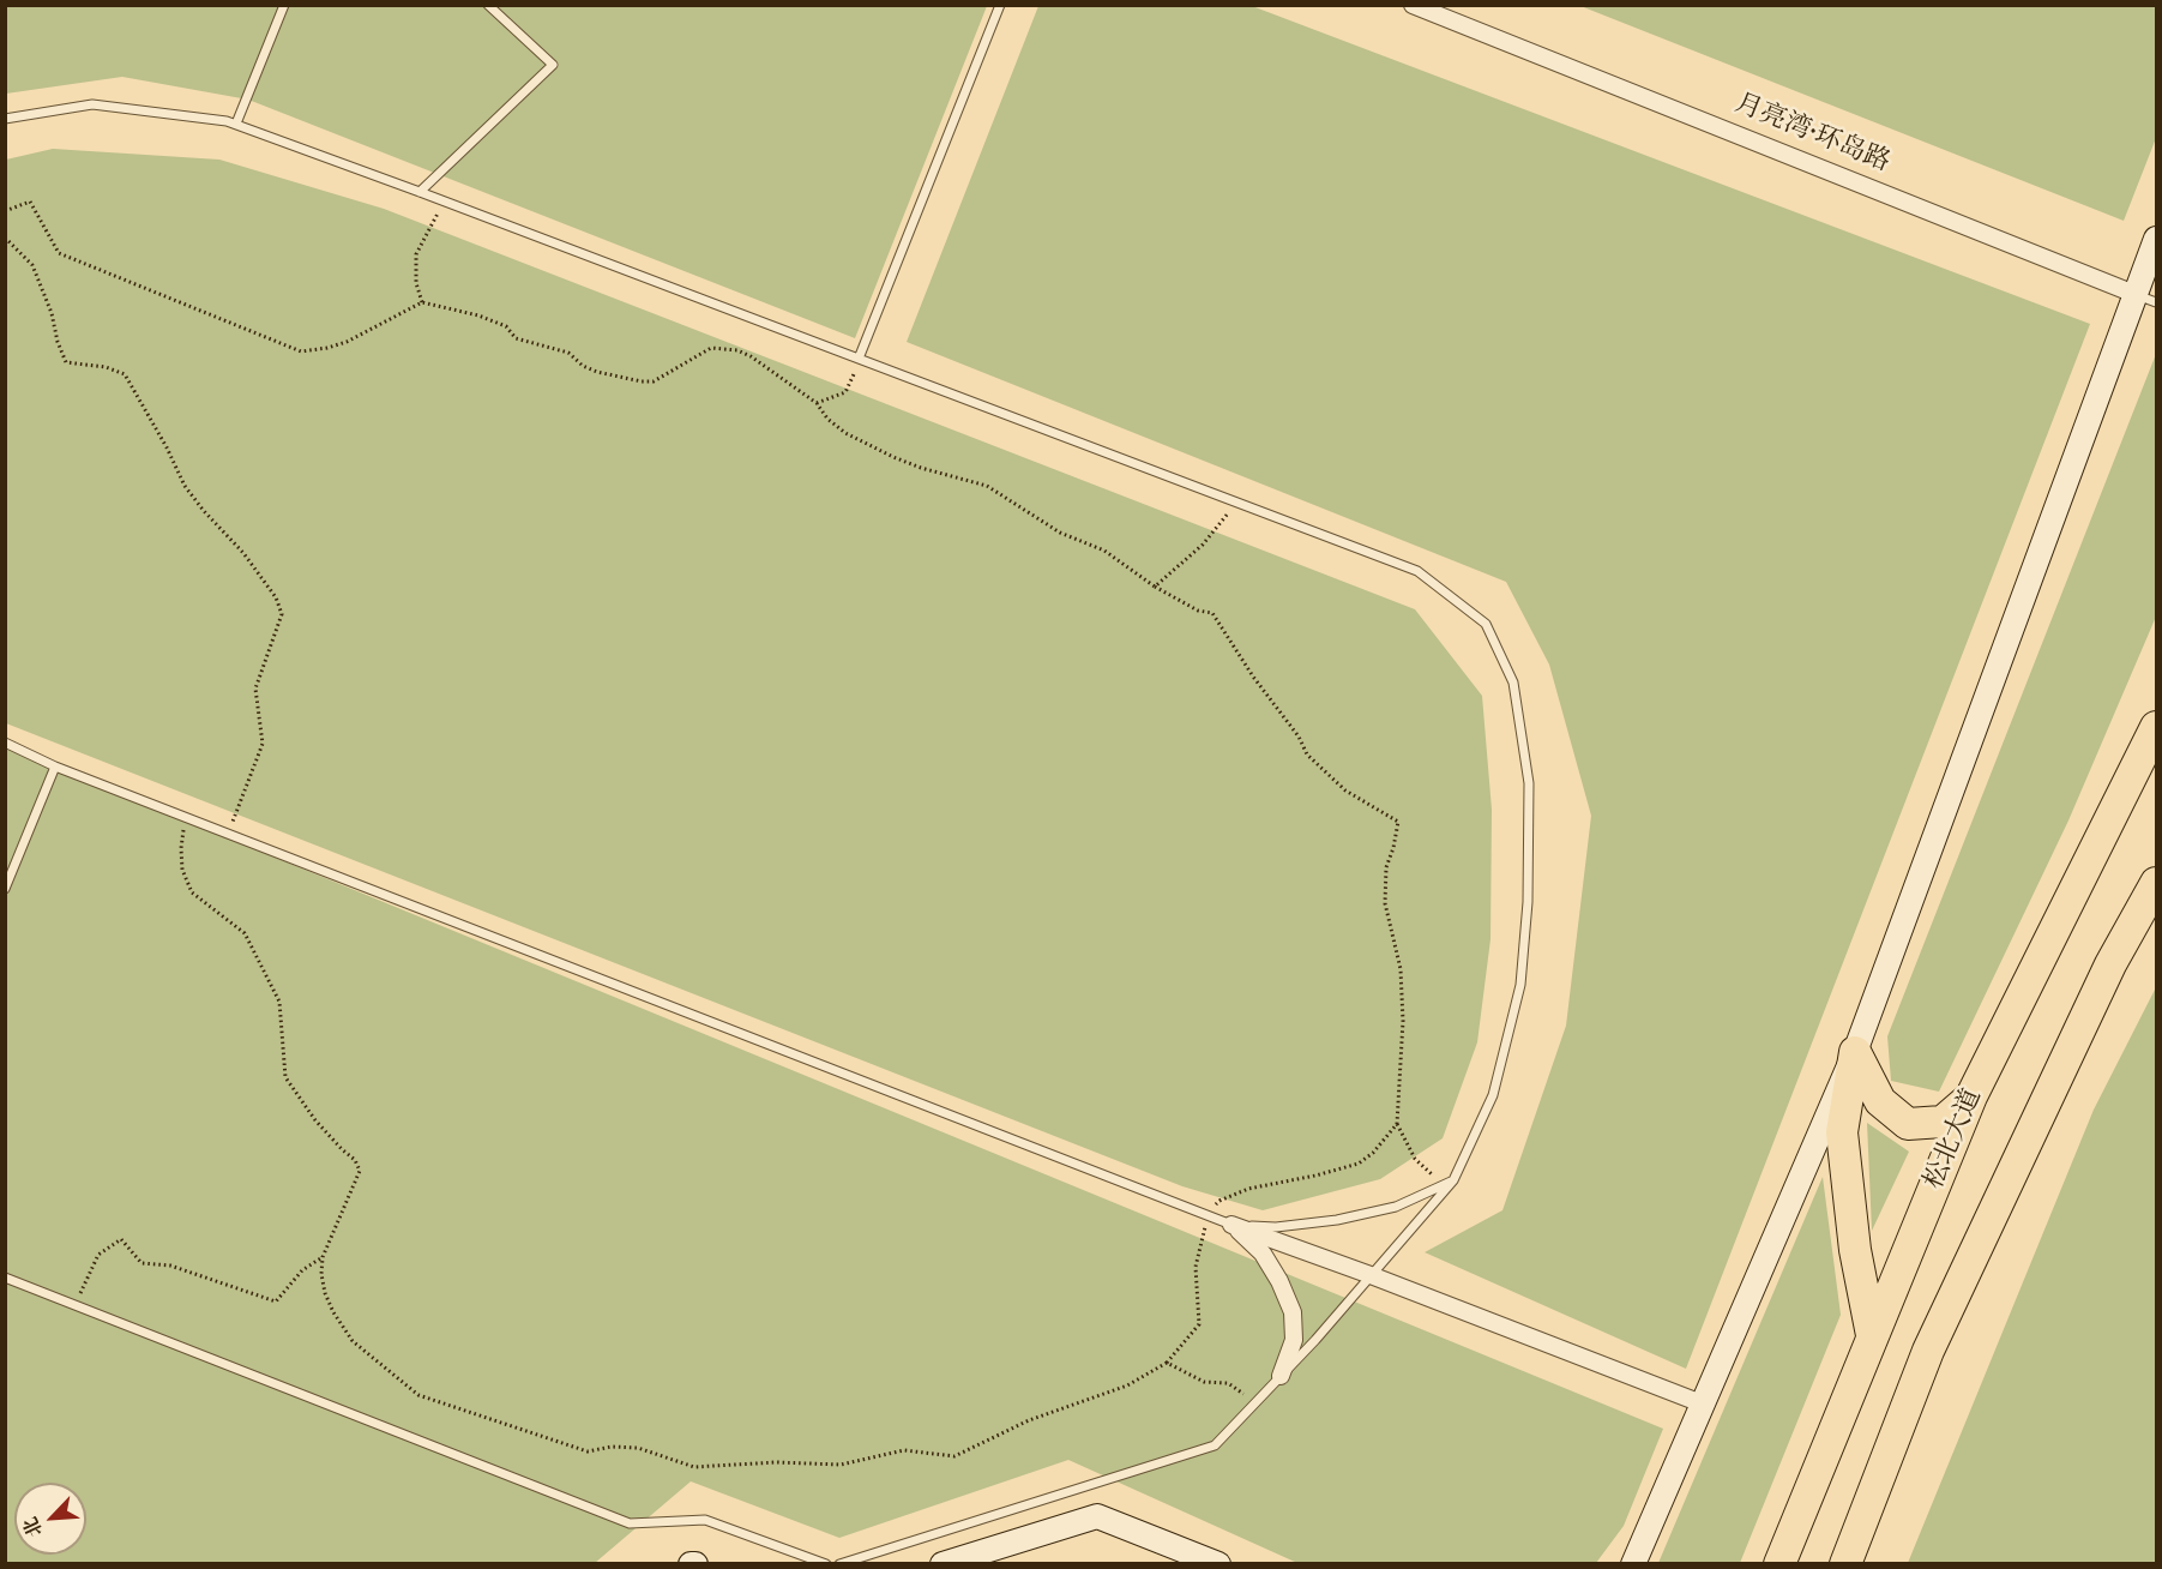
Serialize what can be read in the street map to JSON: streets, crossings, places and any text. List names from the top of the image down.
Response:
{
  "streets": {
    "highway": ["松北大道"],
    "street": ["月亮湾·环岛路"]
  },
  "north": "bottom left"
}
